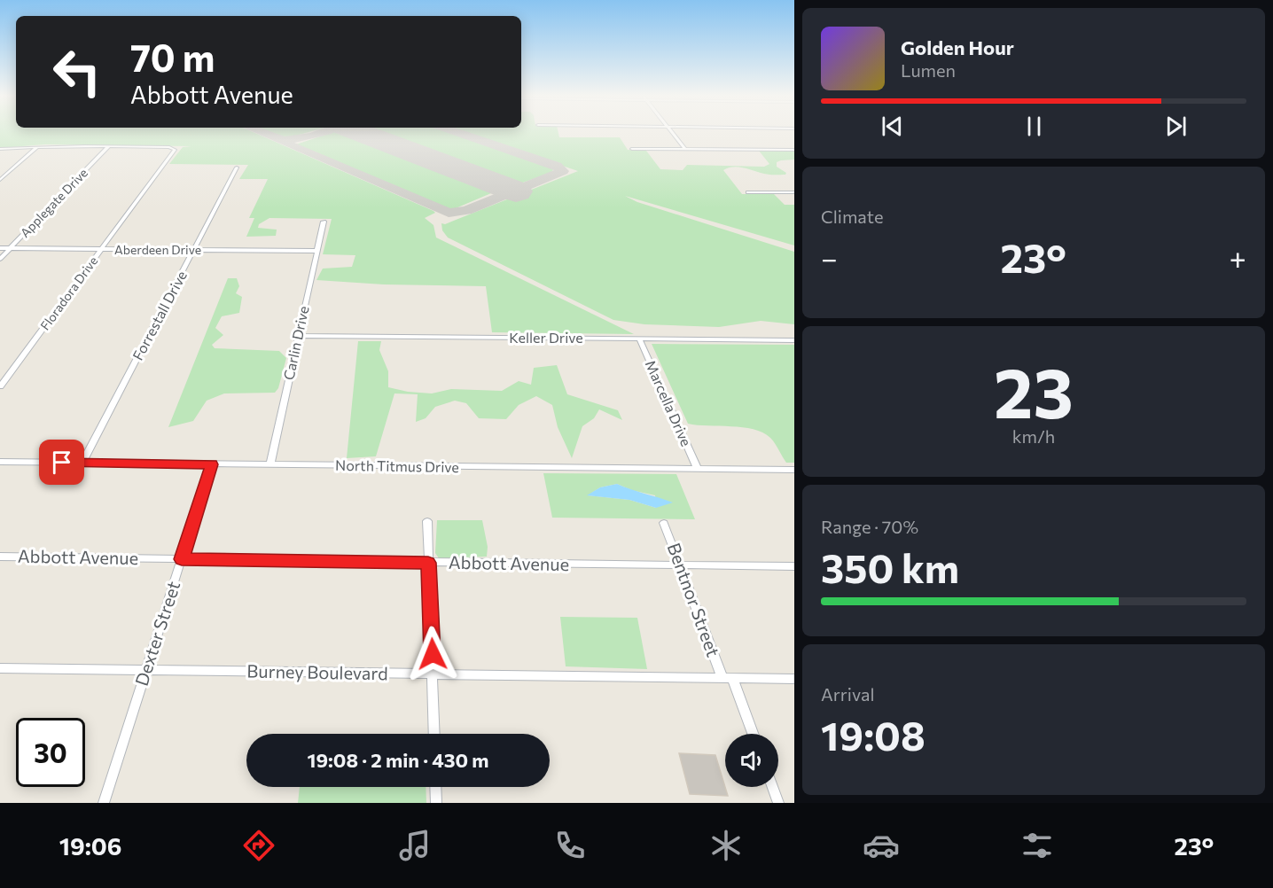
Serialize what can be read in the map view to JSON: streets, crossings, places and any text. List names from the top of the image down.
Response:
{
  "streets": {
    "street": [
      "Applegate Drive",
      "Aberdeen Drive",
      "Floradora Drive",
      "Forrestall Drive",
      "Keller Drive",
      "Carlin Drive",
      "Marcella Drive",
      "North Titmus Drive",
      "Abbott Avenue",
      "Bentnor Street",
      "Dexter Street",
      "Burney Boulevard"
    ]
  },
  "crossings": [
    ["Applegate Drive", "Aberdeen Drive"],
    ["Applegate Drive", "Floradora Drive"],
    ["Aberdeen Drive", "Floradora Drive"],
    ["Aberdeen Drive", "Forrestall Drive"],
    ["Aberdeen Drive", "Carlin Drive"],
    ["Forrestall Drive", "North Titmus Drive"],
    ["Keller Drive", "Carlin Drive"],
    ["Keller Drive", "Marcella Drive"],
    ["Carlin Drive", "North Titmus Drive"],
    ["Marcella Drive", "North Titmus Drive"],
    ["North Titmus Drive", "Dexter Street"],
    ["Abbott Avenue", "Bentnor Street"],
    ["Abbott Avenue", "Dexter Street"],
    ["Bentnor Street", "Burney Boulevard"],
    ["Dexter Street", "Burney Boulevard"]
  ],
  "page": {
    "turn": ["70 m", "Abbott Avenue"],
    "song": ["Golden Hour", "Lumen"],
    "tile": [
      "Climate",
      ["23", "km/h"],
      ["Range · 70%", "350 km"],
      ["Arrival", "19:08"]
    ],
    "heat": ["−", "23°", "+"],
    "limit": "30",
    "trip": "19:08 · 2 min · 430 m",
    "tabs": ["19:06", "23°"]
  }
}
